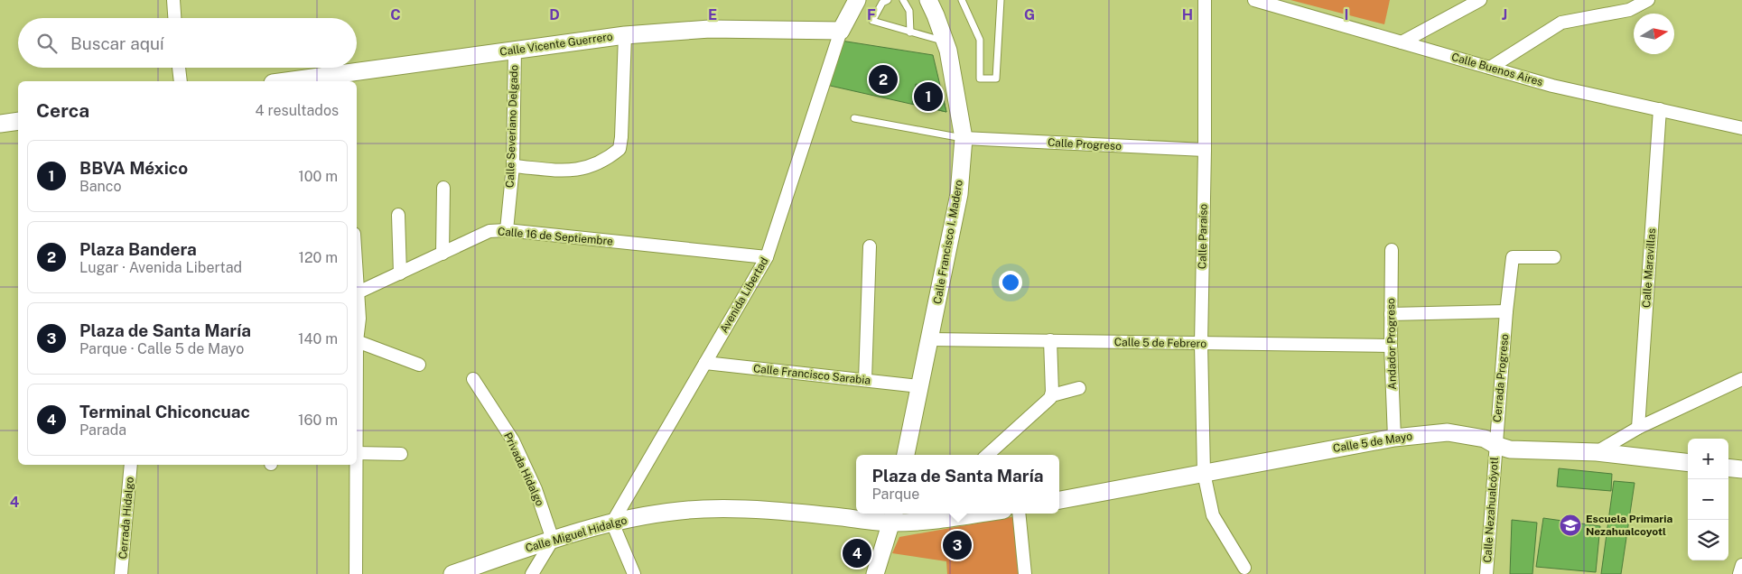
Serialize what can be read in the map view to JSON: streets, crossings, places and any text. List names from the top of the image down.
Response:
{
  "streets": {
    "main road": [
      "Calle Vicente Guerrero",
      "Calle Francisco I. Madero",
      "Avenida Libertad",
      "Calle 5 de Mayo",
      "Calle Miguel Hidalgo"
    ],
    "street": [
      "Calle Buenos Aires",
      "Calle Severiano Delgado",
      "Calle Progreso",
      "Calle 16 de Septiembre",
      "Calle Paraíso",
      "Calle Maravillas",
      "Calle 5 de Febrero",
      "Andador Progreso",
      "Calle Francisco Sarabia",
      "Cerrada Progreso",
      "Privada Hidalgo",
      "Calle Nezahualcóyotl",
      "Cerrada Hidalgo"
    ]
  },
  "crossings": [
    ["Calle Vicente Guerrero", "Calle Severiano Delgado"],
    ["Calle Vicente Guerrero", "Avenida Libertad"],
    ["Calle Buenos Aires", "Calle Maravillas"],
    ["Calle Severiano Delgado", "Calle 16 de Septiembre"],
    ["Calle Progreso", "Calle Paraíso"],
    ["Calle Progreso", "Calle Francisco I. Madero"],
    ["Calle 16 de Septiembre", "Avenida Libertad"],
    ["Calle Paraíso", "Calle 5 de Febrero"],
    ["Calle Paraíso", "Calle 5 de Mayo"],
    ["Calle Francisco I. Madero", "Calle 5 de Febrero"],
    ["Calle Francisco I. Madero", "Calle Francisco Sarabia"],
    ["Avenida Libertad", "Calle Francisco Sarabia"],
    ["Avenida Libertad", "Calle Miguel Hidalgo"],
    ["Calle 5 de Febrero", "Andador Progreso"],
    ["Andador Progreso", "Calle 5 de Mayo"],
    ["Cerrada Progreso", "Calle 5 de Mayo"],
    ["Cerrada Progreso", "Calle Nezahualcóyotl"],
    ["Calle 5 de Mayo", "Calle Nezahualcóyotl"],
    ["Privada Hidalgo", "Calle Miguel Hidalgo"]
  ],
  "places": {
    "school or university": ["Escuela Primaria Nezahualcoyotl"]
  },
  "north": "right",
  "page": {
    "search": "Buscar aquí",
    "pins": [
      "2",
      "1",
      "3",
      "4"
    ],
    "heading": ["Cerca", "4 resultados"],
    "list": [
      {
        "mark": "1",
        "name": "BBVA México",
        "note": "Banco",
        "value": "100 m"
      },
      {
        "mark": "2",
        "name": "Plaza Bandera",
        "note": "Lugar · Avenida Libertad",
        "value": "120 m"
      },
      {
        "mark": "3",
        "name": "Plaza de Santa María",
        "note": "Parque · Calle 5 de Mayo",
        "value": "140 m"
      },
      {
        "mark": "4",
        "name": "Terminal Chiconcuac",
        "note": "Parada",
        "value": "160 m"
      }
    ],
    "map_buttons": ["+", "−"],
    "popup": ["Plaza de Santa María", "Parque"]
  },
  "grid": {
    "columns": [
      "C",
      "D",
      "E",
      "F",
      "G",
      "H",
      "I",
      "J"
    ],
    "rows": ["4"]
  }
}
